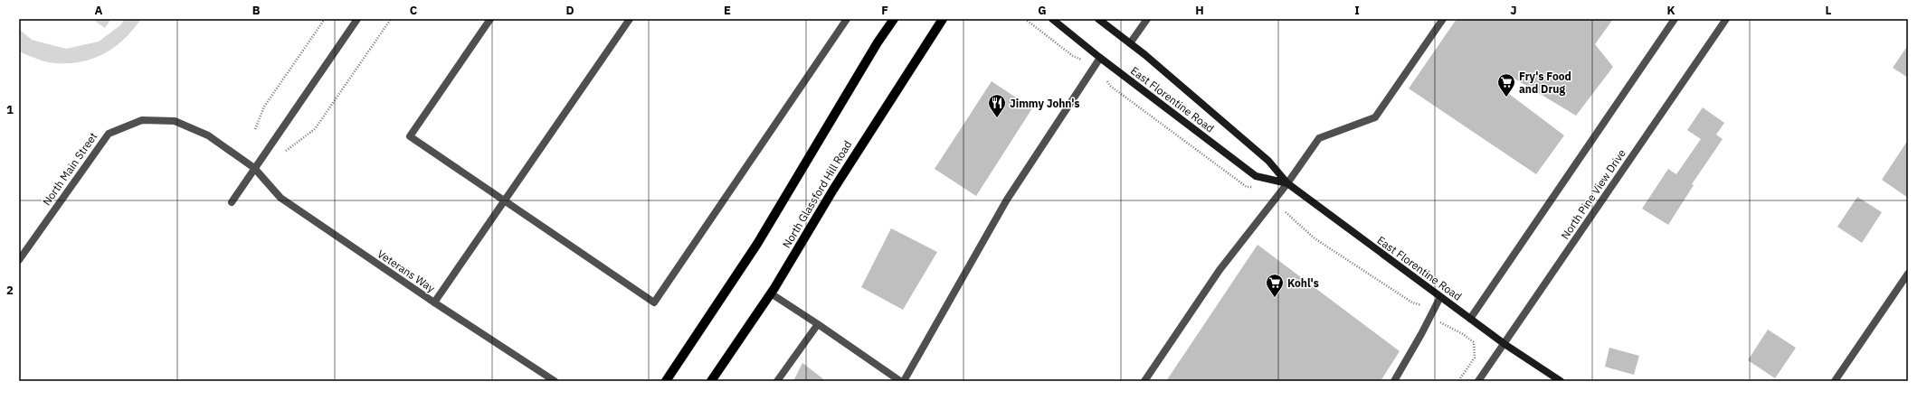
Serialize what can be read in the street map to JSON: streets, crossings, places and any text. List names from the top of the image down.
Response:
{
  "streets": {
    "main road": ["North Glassford Hill Road"],
    "street": [
      "East Florentine Road",
      "North Main Street",
      "North Pine View Drive",
      "Veterans Way"
    ]
  },
  "crossings": [
    ["East Florentine Road", "North Pine View Drive"],
    ["North Main Street", "Veterans Way"]
  ],
  "places": {
    "supermarket": ["Fry's Food and Drug", "Kohl's"],
    "restaurant": ["Jimmy John's"]
  },
  "grid": {
    "columns": [
      "A",
      "B",
      "C",
      "D",
      "E",
      "F",
      "G",
      "H",
      "I",
      "J",
      "K",
      "L"
    ],
    "rows": ["1", "2"]
  }
}
